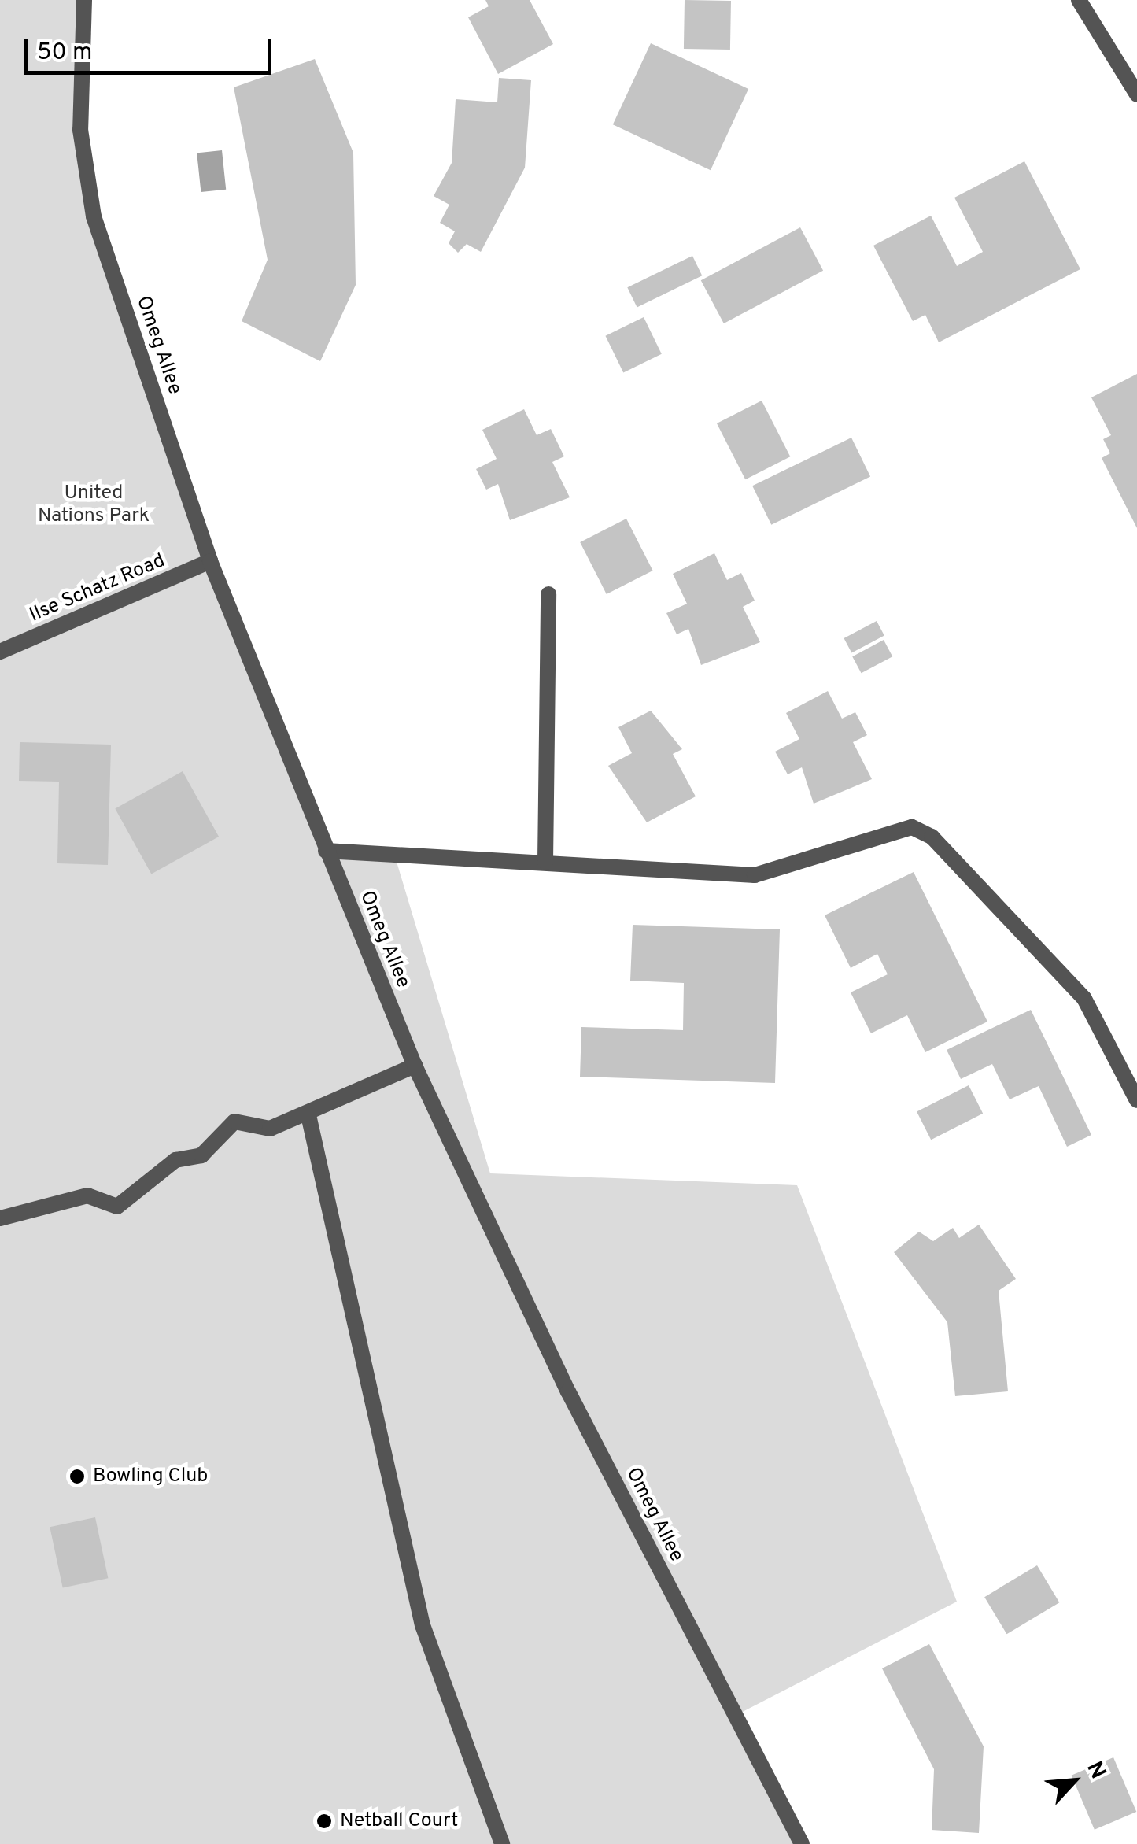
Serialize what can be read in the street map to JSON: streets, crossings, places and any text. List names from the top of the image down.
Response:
{
  "streets": {
    "street": ["Omeg Allee", "Ilse Schatz Road"]
  },
  "crossings": [
    ["Omeg Allee", "Ilse Schatz Road"]
  ],
  "parks": ["United Nations Park"],
  "places": ["Bowling Club", "Netball Court"],
  "scale_bar": "50 m",
  "north": "top right"
}
